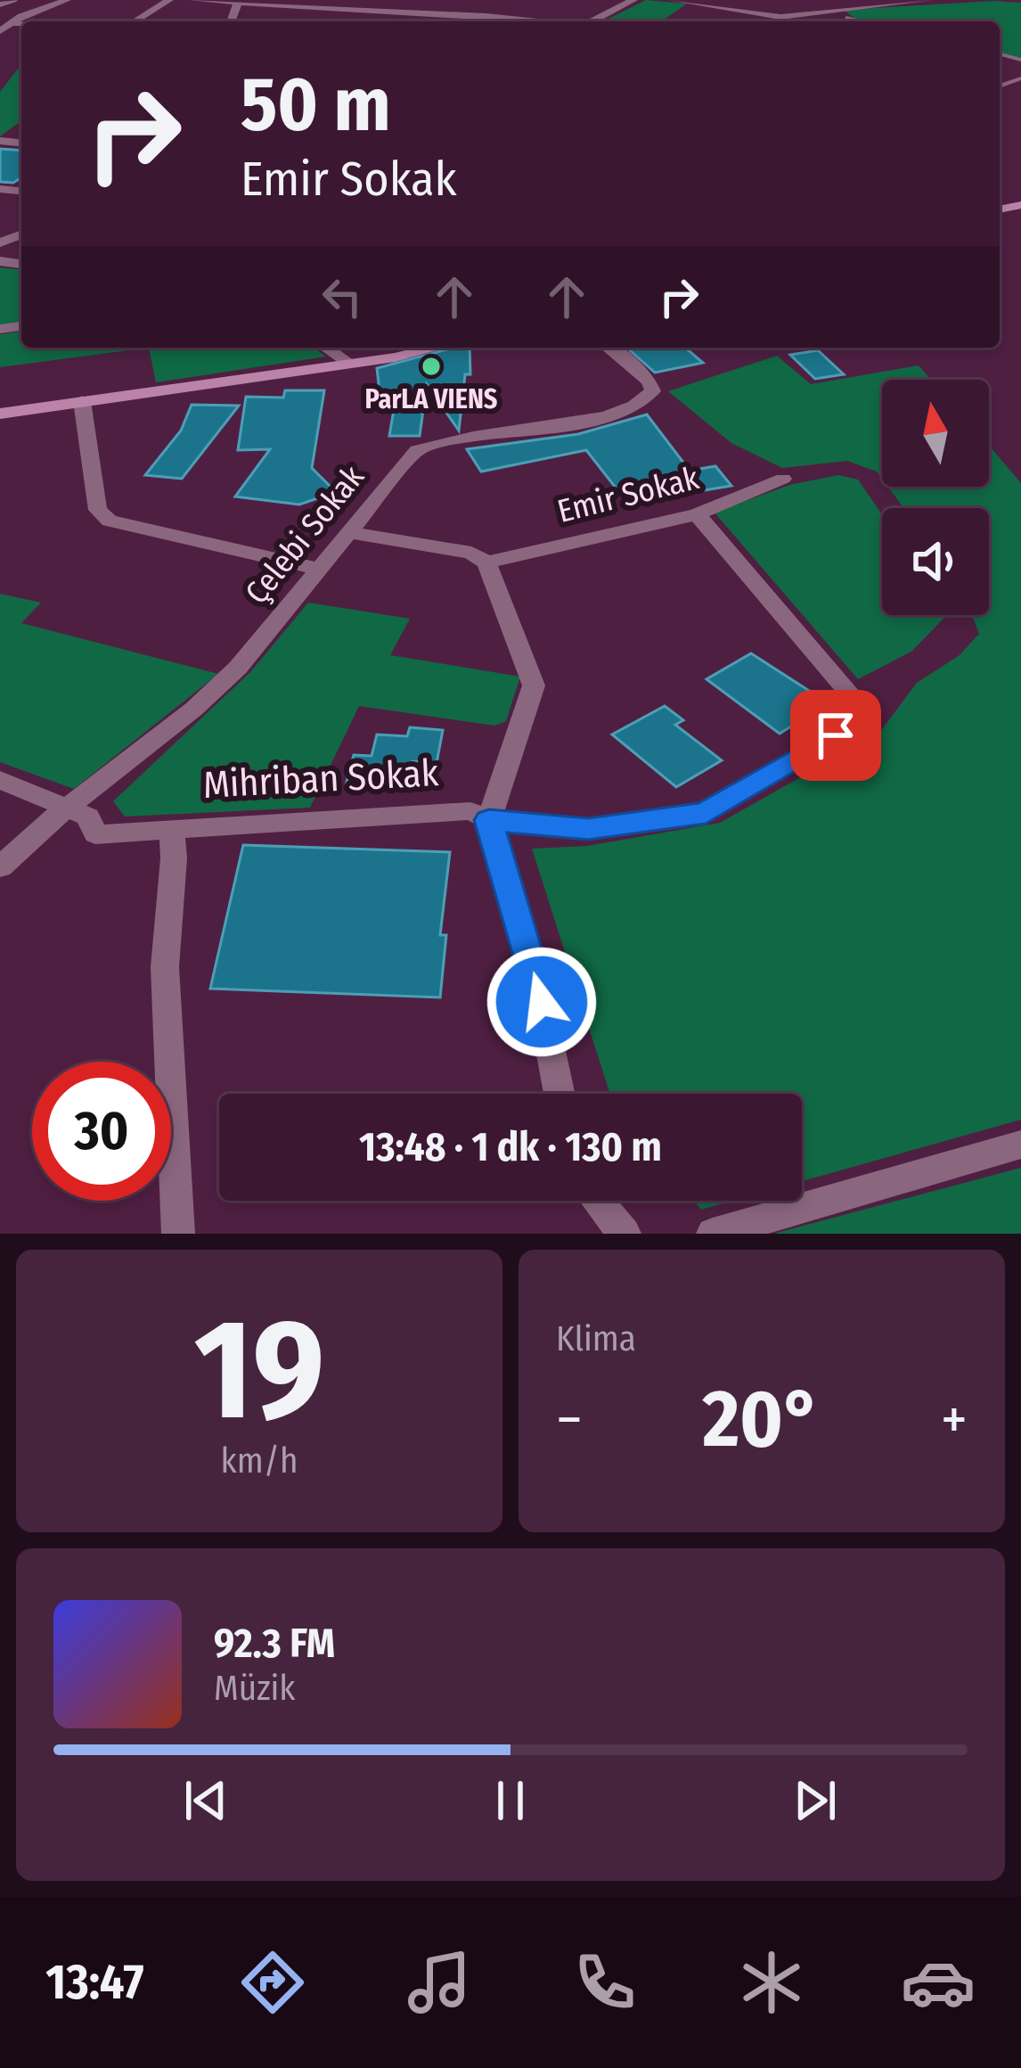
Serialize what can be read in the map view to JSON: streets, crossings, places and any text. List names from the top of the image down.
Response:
{
  "streets": {
    "street": ["Emir Sokak", "Çelebi Sokak", "Mihriban Sokak"]
  },
  "crossings": [
    ["Çelebi Sokak", "Mihriban Sokak"]
  ],
  "places": ["ParLA VIENS"],
  "north": "top",
  "page": {
    "turn": ["50 m", "Emir Sokak"],
    "limit": "30",
    "trip": "13:48 · 1 dk · 130 m",
    "tile": [
      ["19", "km/h"],
      "Klima"
    ],
    "heat": ["−", "20°", "+"],
    "song": ["92.3 FM", "Müzik"],
    "tabs": "13:47"
  }
}
